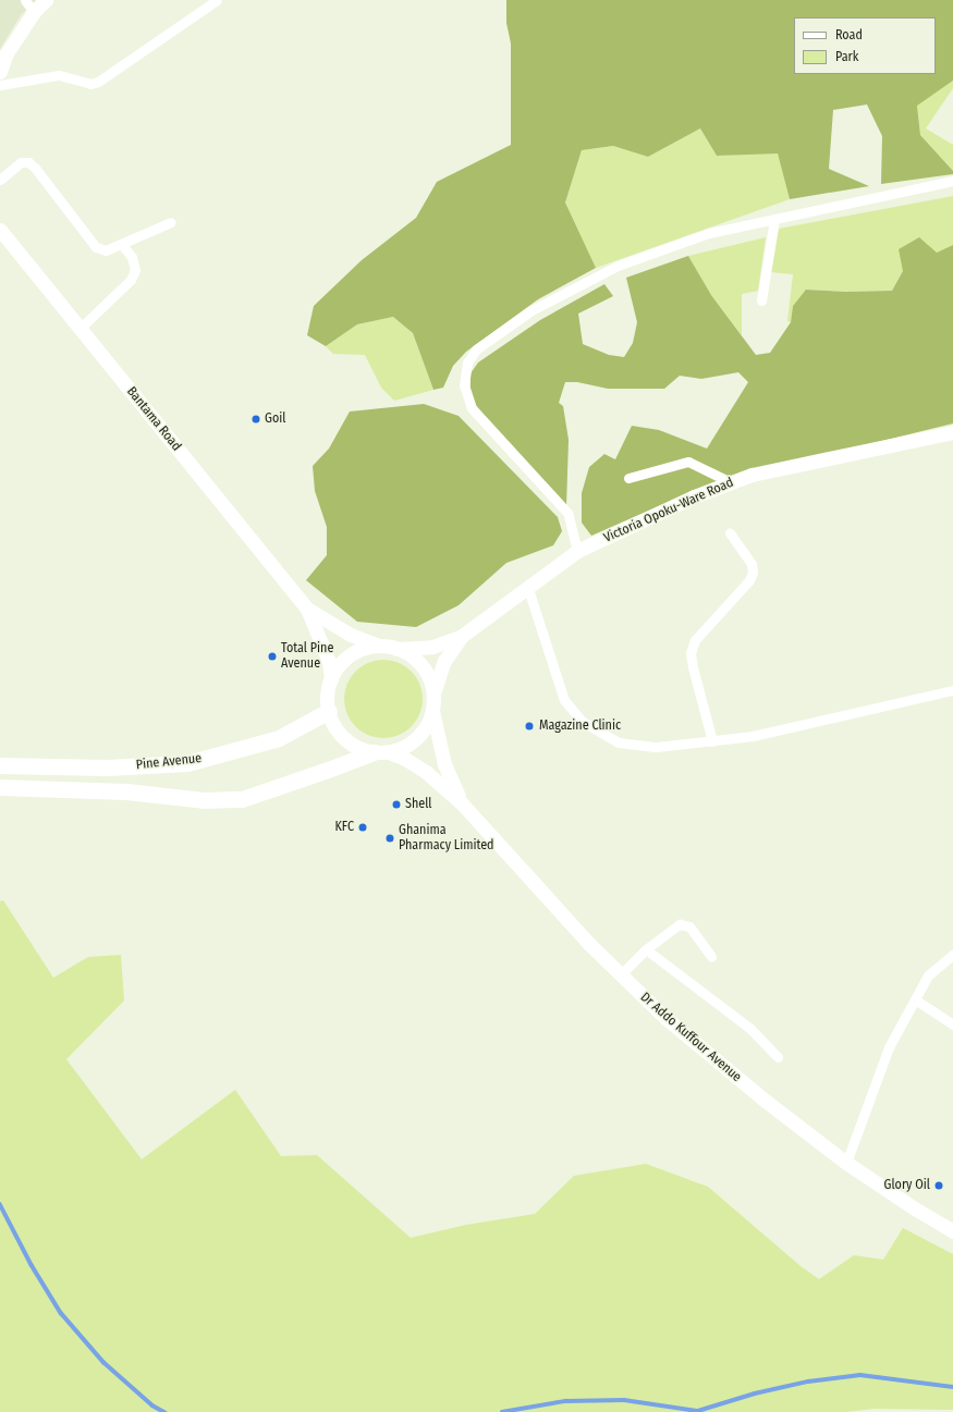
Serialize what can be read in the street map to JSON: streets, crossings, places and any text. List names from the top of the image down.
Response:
{
  "streets": {
    "main road": [
      "Bantama Road",
      "Victoria Opoku-Ware Road",
      "Pine Avenue",
      "Dr Addo Kuffour Avenue"
    ]
  },
  "places": [
    "Goil",
    "Total Pine Avenue",
    "Magazine Clinic",
    "Shell",
    "KFC",
    "Ghanima Pharmacy Limited",
    "Glory Oil"
  ],
  "legend": ["Road", "Park"]
}
